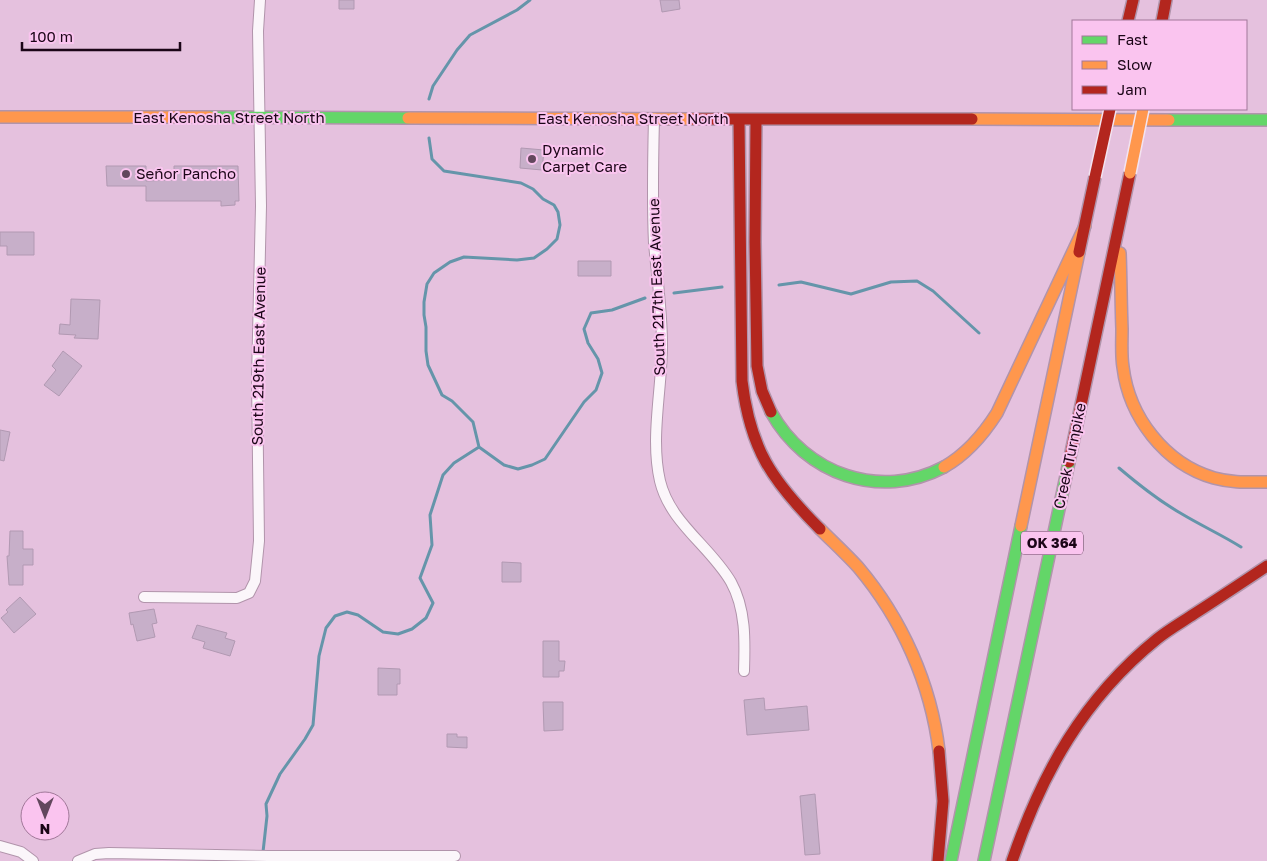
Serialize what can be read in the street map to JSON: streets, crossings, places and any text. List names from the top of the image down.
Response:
{
  "streets": {
    "main road": ["East Kenosha Street North", "Creek Turnpike", "OK 364"],
    "street": ["South 217th East Avenue", "South 219th East Avenue"]
  },
  "crossings": [
    ["East Kenosha Street North", "South 217th East Avenue"],
    ["East Kenosha Street North", "South 219th East Avenue"]
  ],
  "places": ["Dynamic Carpet Care", "Señor Pancho"],
  "legend": ["Fast", "Slow", "Jam"],
  "scale_bar": "100 m",
  "north": "bottom"
}
